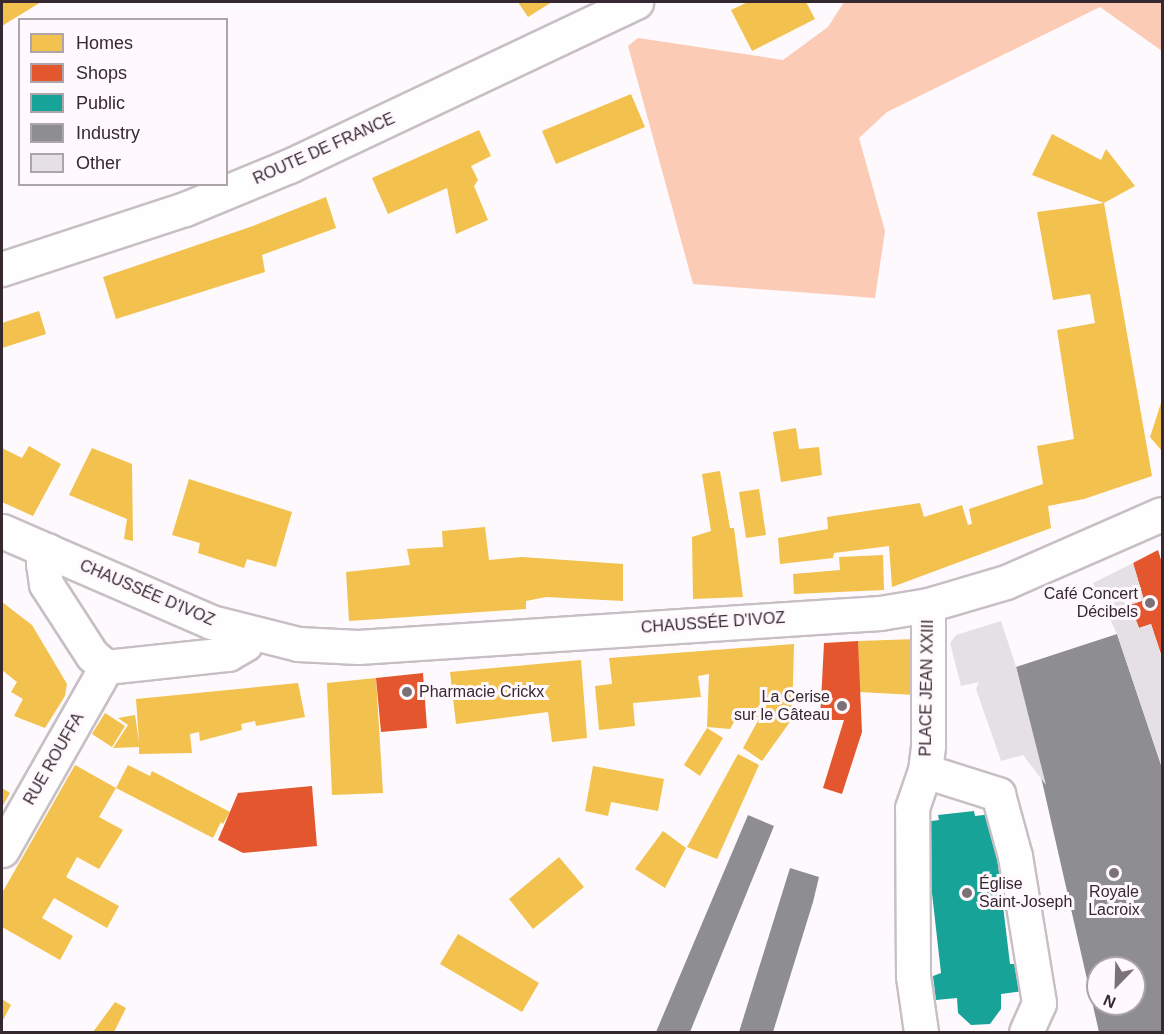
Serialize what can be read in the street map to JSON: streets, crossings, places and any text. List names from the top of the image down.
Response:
{
  "streets": {
    "main road": [
      "ROUTE DE FRANCE",
      "CHAUSSÉE D'IVOZ",
      "PLACE JEAN XXIII",
      "RUE ROUFFA"
    ]
  },
  "crossings": [
    ["CHAUSSÉE D'IVOZ", "PLACE JEAN XXIII"]
  ],
  "places": [
    "Café Concert Décibels",
    "Pharmacie Crickx",
    "La Cerise sur le Gâteau",
    "Royale Lacroix",
    "Église Saint-Joseph"
  ],
  "legend": [
    "Homes",
    "Shops",
    "Public",
    "Industry",
    "Other"
  ],
  "north": "bottom left"
}
